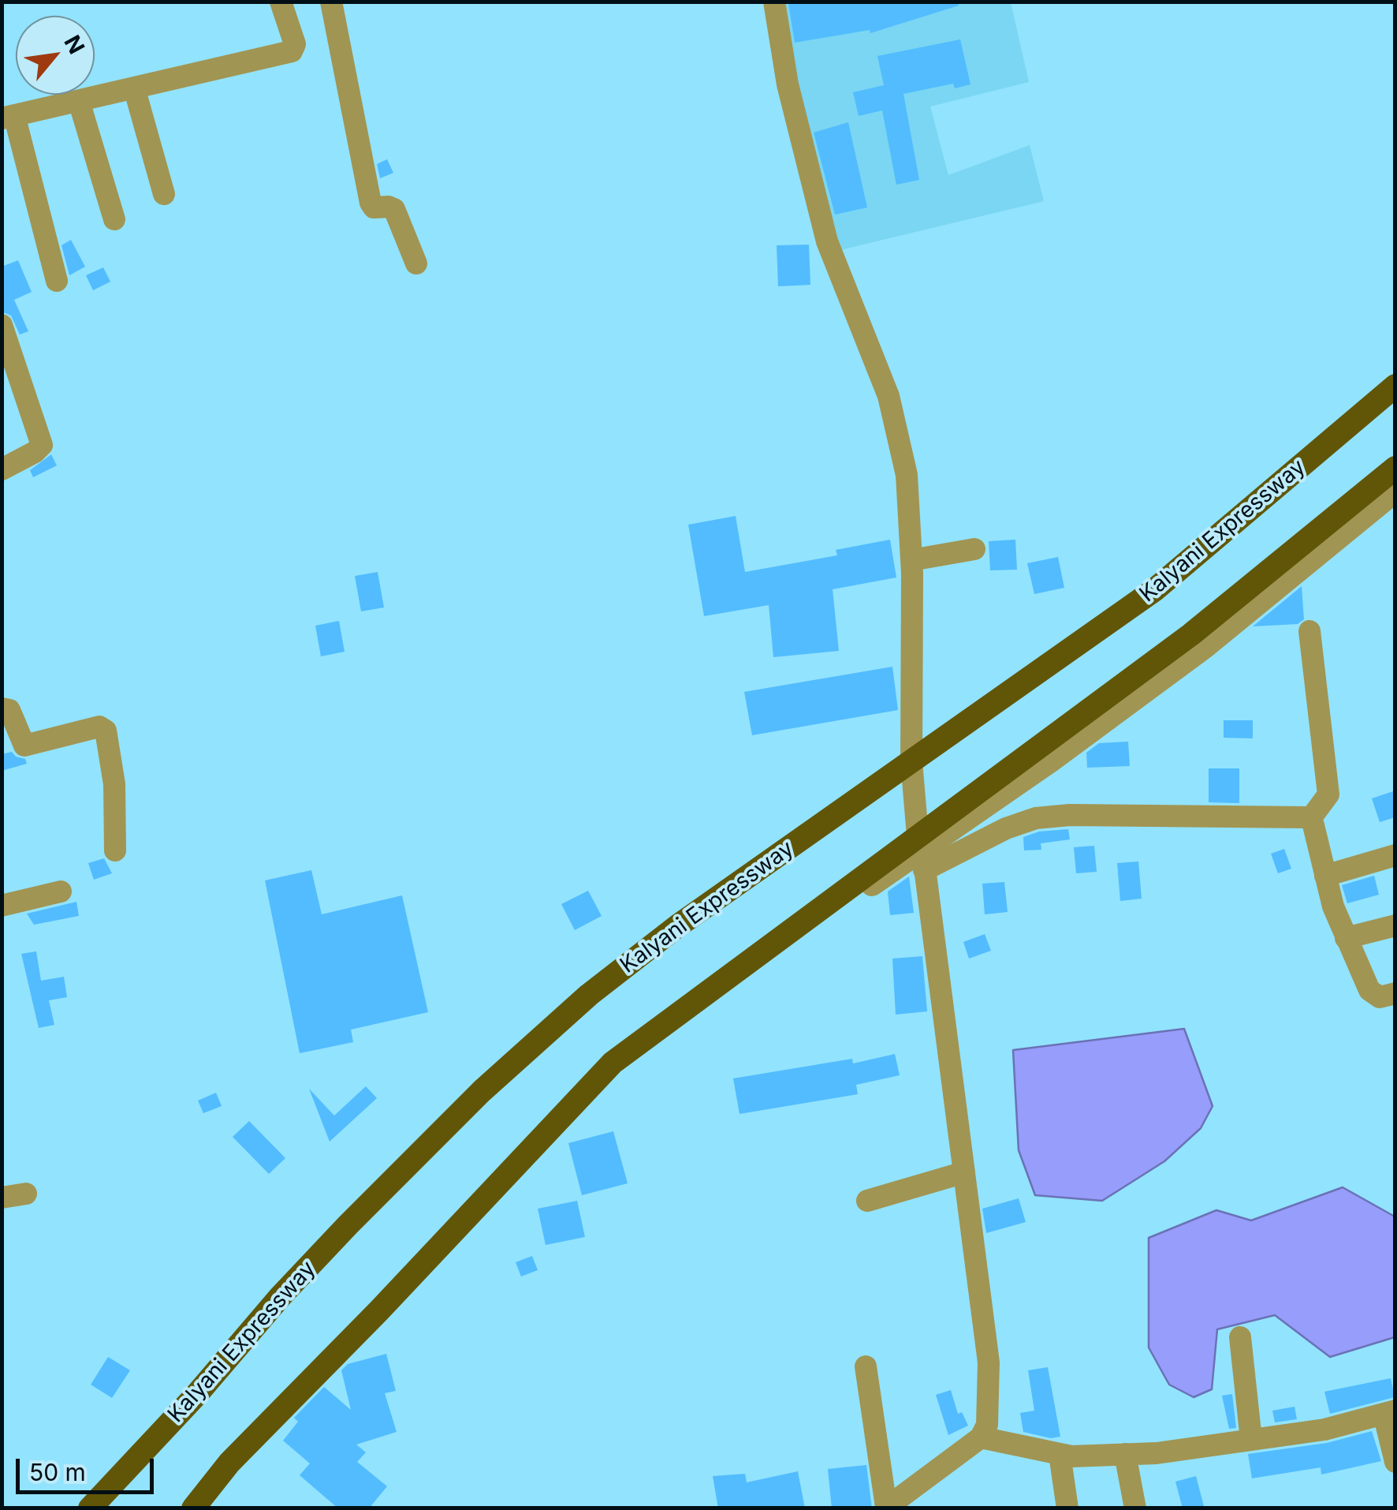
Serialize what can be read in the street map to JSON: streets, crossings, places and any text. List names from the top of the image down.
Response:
{
  "streets": {
    "highway": ["Kalyani Expressway"]
  },
  "scale_bar": "50 m",
  "north": "top right"
}
